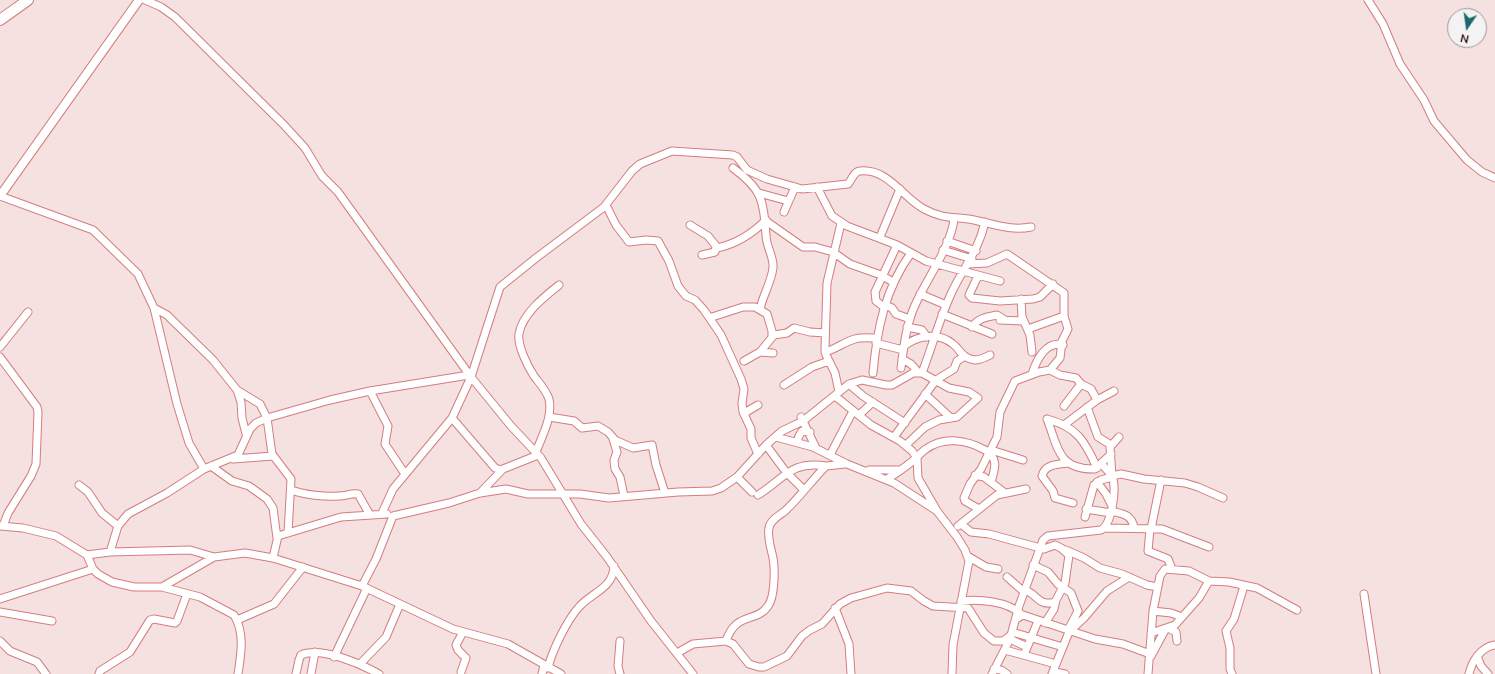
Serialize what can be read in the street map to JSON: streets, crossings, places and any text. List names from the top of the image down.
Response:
{
  "north": "bottom"
}
